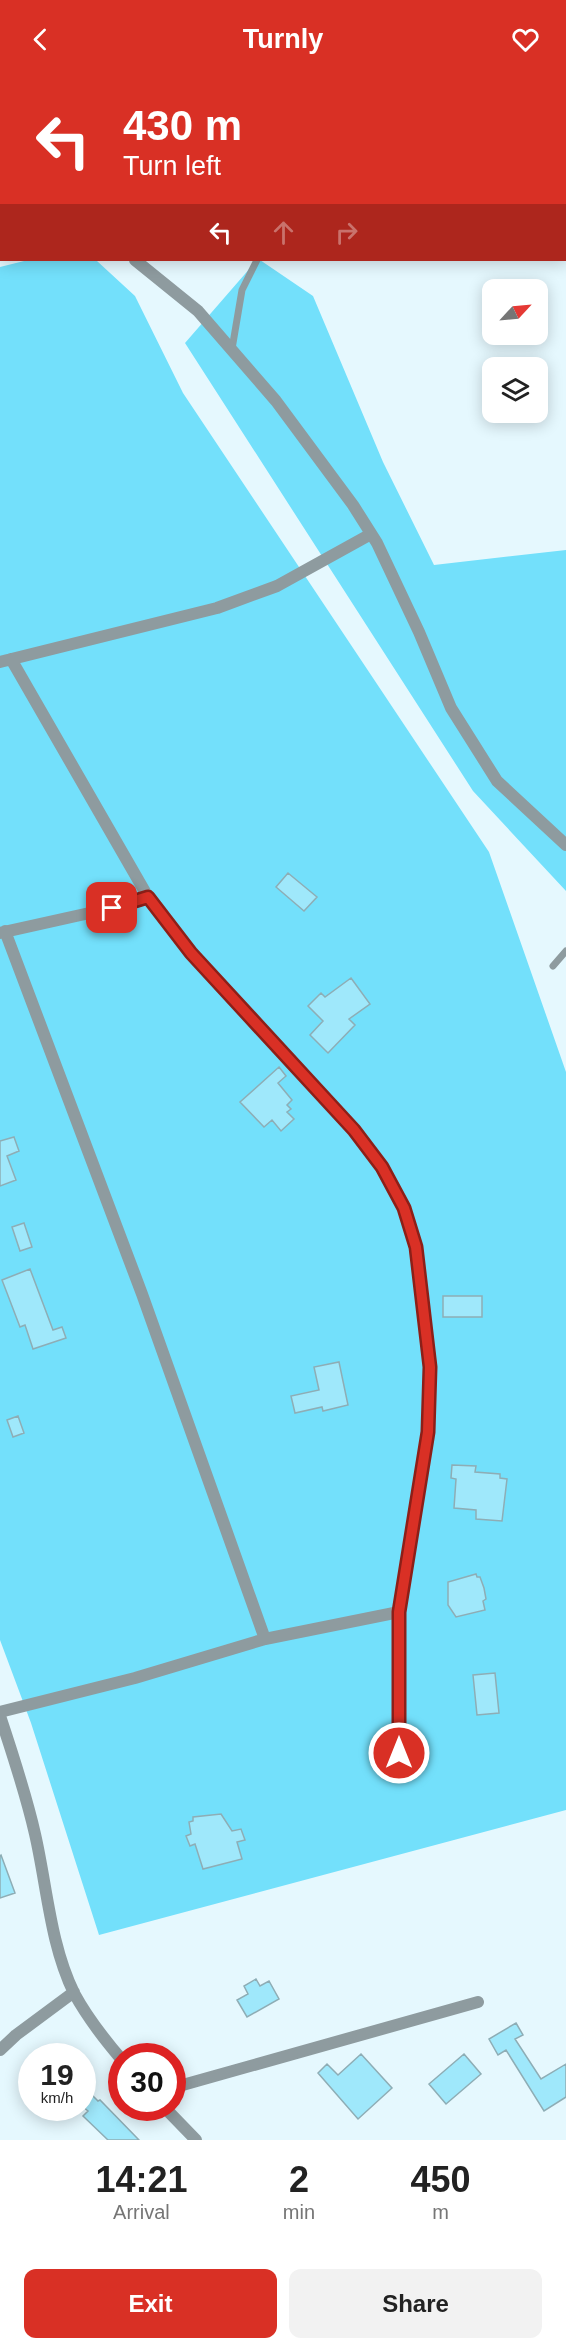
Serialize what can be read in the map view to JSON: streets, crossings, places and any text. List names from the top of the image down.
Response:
{
  "north": "top right",
  "page": {
    "header": "Turnly",
    "turn": ["430 m", "Turn left"],
    "speed": "19 km/h",
    "limit": "30",
    "eta": [
      "14:21",
      "Arrival",
      "2",
      "min",
      "450",
      "m"
    ],
    "buttons": ["Exit", "Share"]
  }
}
